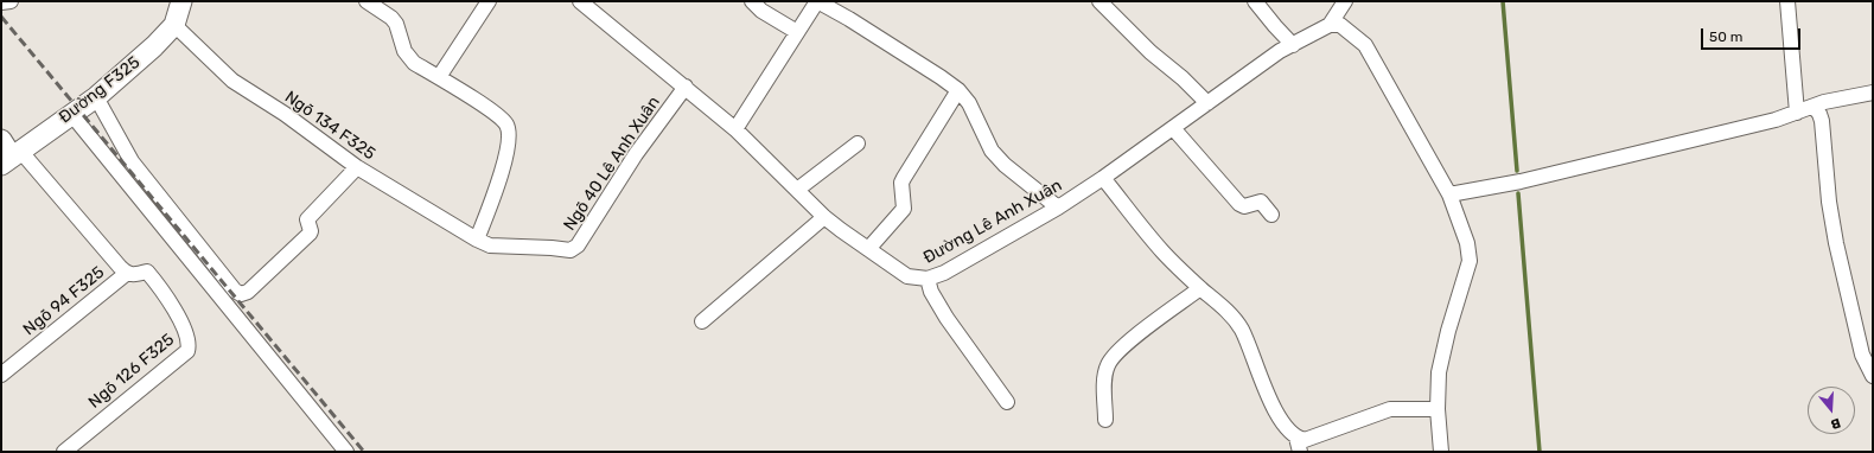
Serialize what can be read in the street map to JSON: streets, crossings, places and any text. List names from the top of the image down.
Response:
{
  "streets": {
    "main road": ["Đường F325"],
    "street": [
      "Ngõ 134 F325",
      "Ngõ 40 Lê Anh Xuân",
      "Đường Lê Anh Xuân",
      "Ngõ 94 F325",
      "Ngõ 126 F325"
    ]
  },
  "crossings": [
    ["Đường F325", "Ngõ 134 F325"],
    ["Ngõ 134 F325", "Ngõ 40 Lê Anh Xuân"],
    ["Ngõ 40 Lê Anh Xuân", "Đường Lê Anh Xuân"],
    ["Ngõ 94 F325", "Ngõ 126 F325"]
  ],
  "scale_bar": "50 m",
  "north": "bottom"
}
